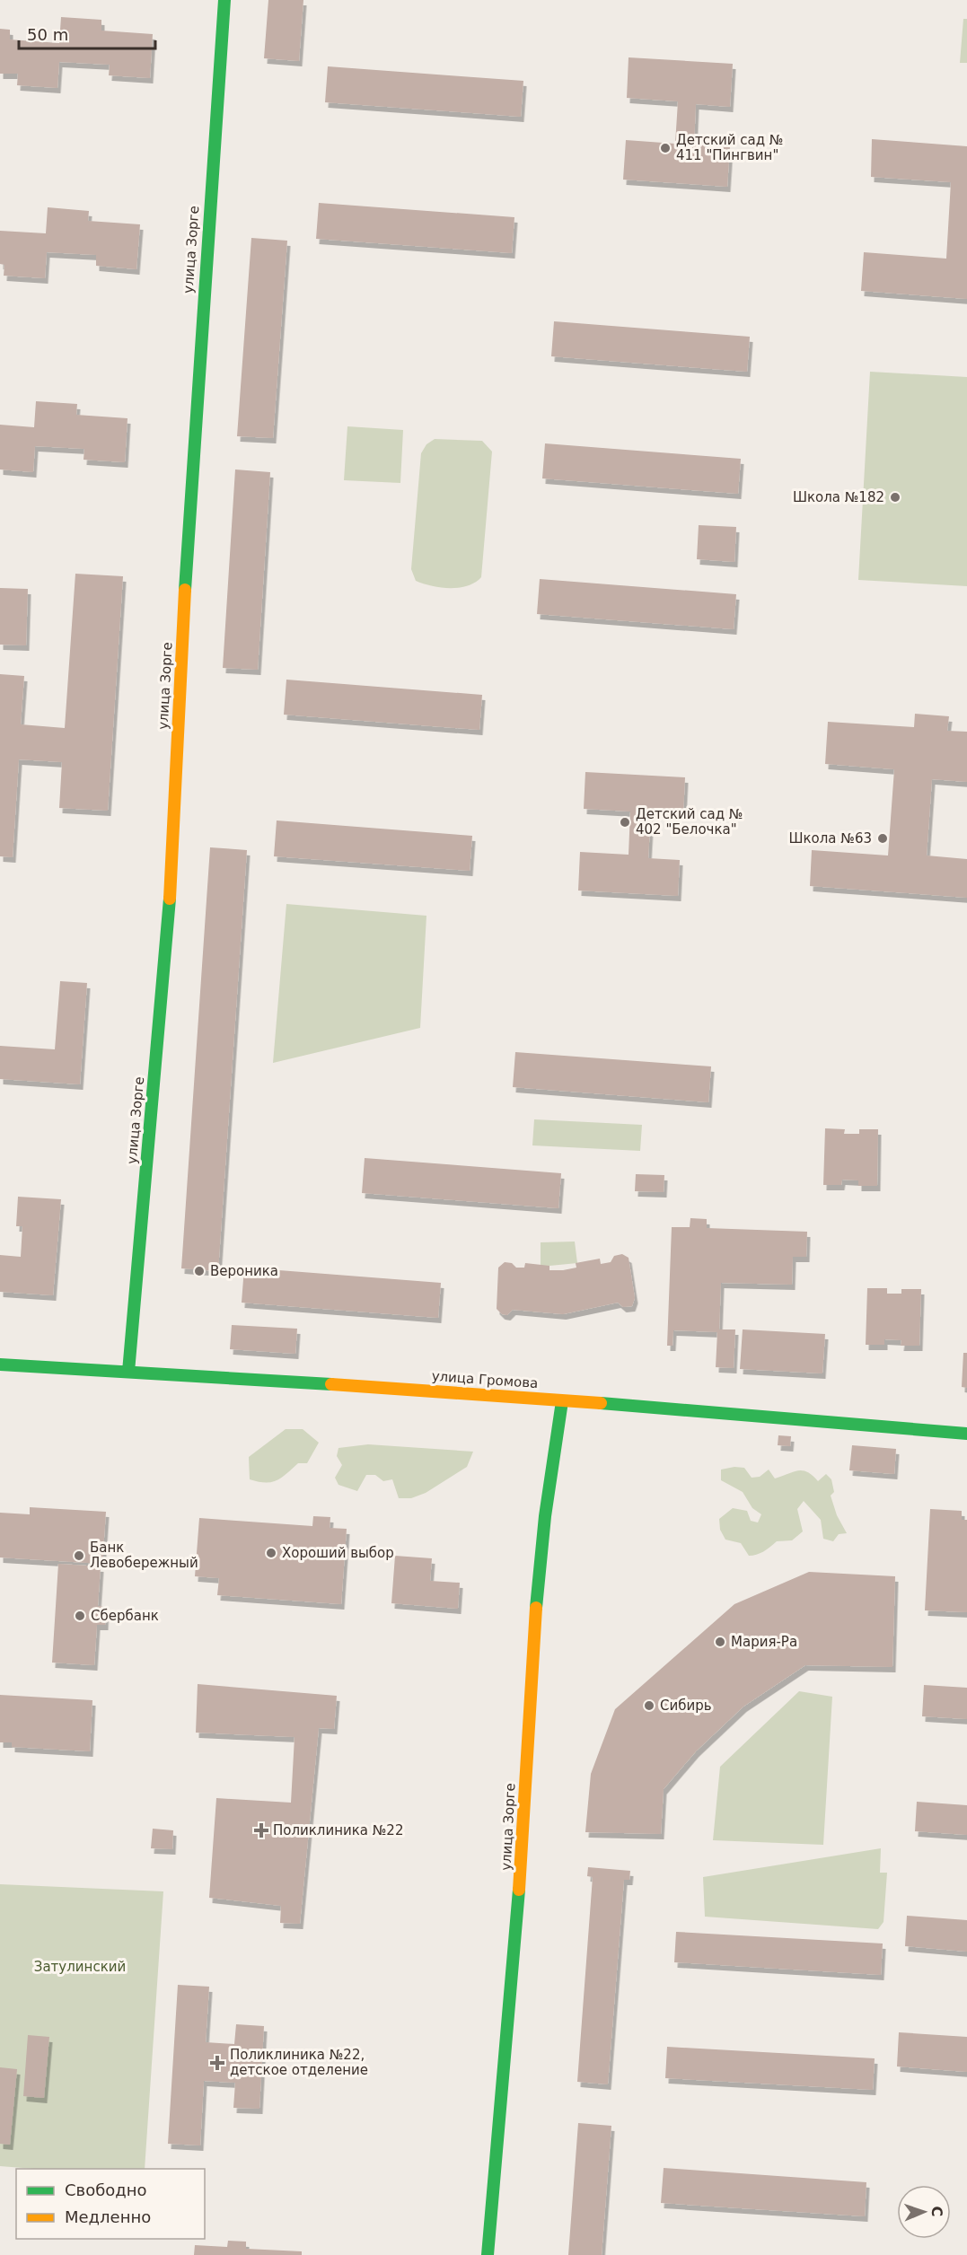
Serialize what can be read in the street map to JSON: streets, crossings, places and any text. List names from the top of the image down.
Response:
{
  "streets": {
    "street": ["улица Зорге", "улица Громова"]
  },
  "crossings": [
    ["улица Зорге", "улица Громова"]
  ],
  "parks": ["Затулинский"],
  "places": {
    "other": [
      "Детский сад № 411 \"Пингвин\"",
      "Школа №182",
      "Детский сад № 402 \"Белочка\"",
      "Школа №63",
      "Вероника",
      "Хороший выбор",
      "Банк Левобережный",
      "Сбербанк",
      "Мария-Ра",
      "Сибирь"
    ],
    "health": ["Поликлиника №22", "Поликлиника №22, детское отделение"]
  },
  "legend": ["Свободно", "Медленно"],
  "scale_bar": "50 m",
  "north": "right"
}
